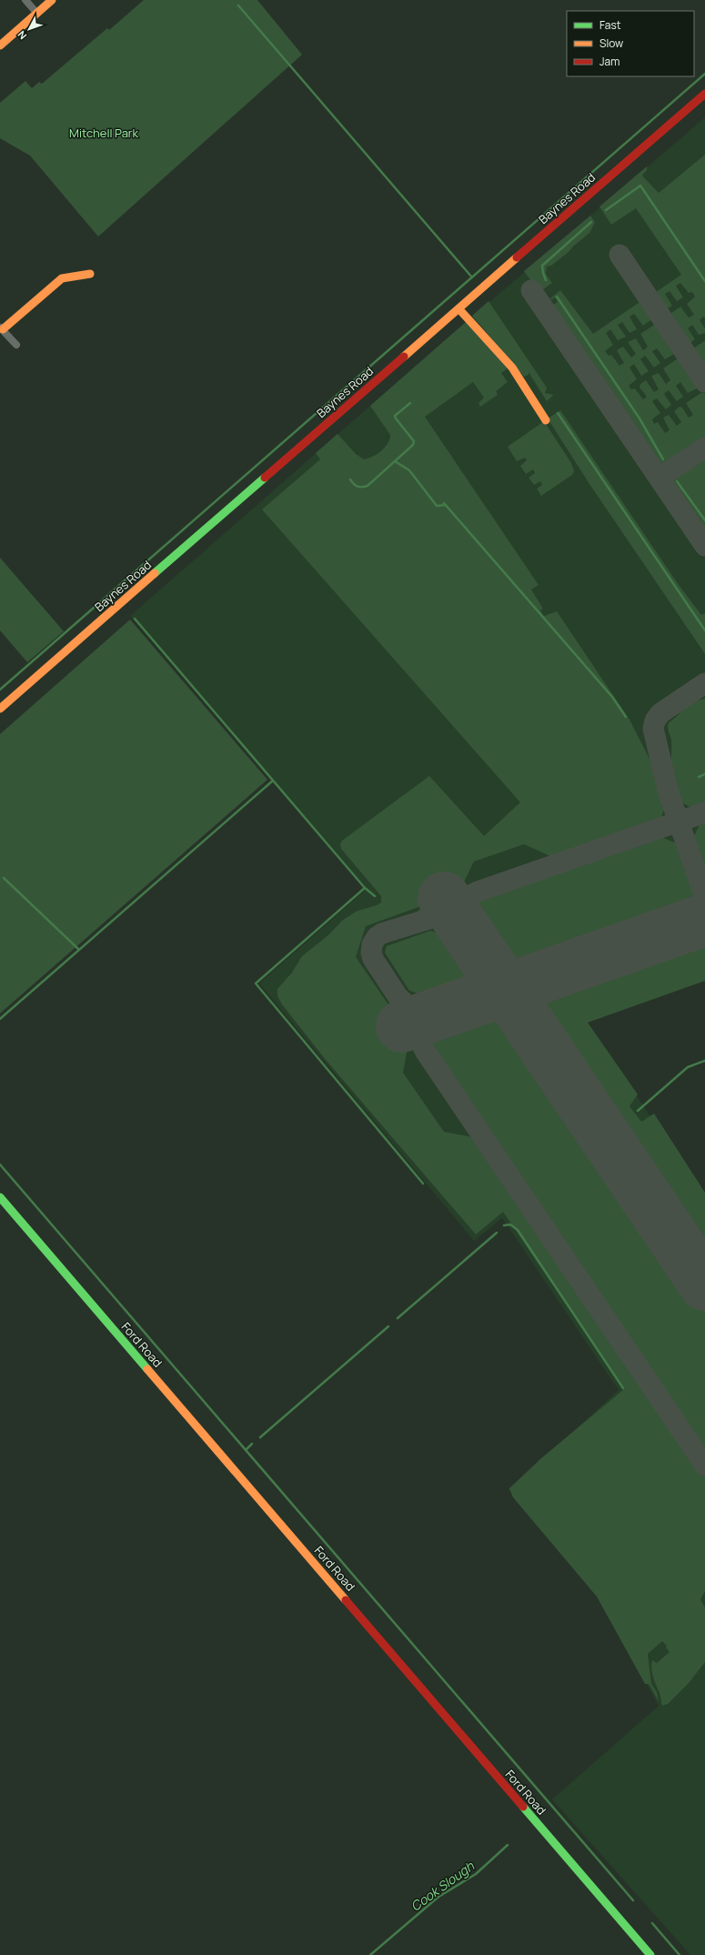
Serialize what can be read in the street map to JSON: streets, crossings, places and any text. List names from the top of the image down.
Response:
{
  "streets": {
    "street": ["Baynes Road", "Ford Road"]
  },
  "water": ["Cook Slough"],
  "parks": ["Mitchell Park"],
  "legend": ["Fast", "Slow", "Jam"],
  "north": "bottom left"
}
